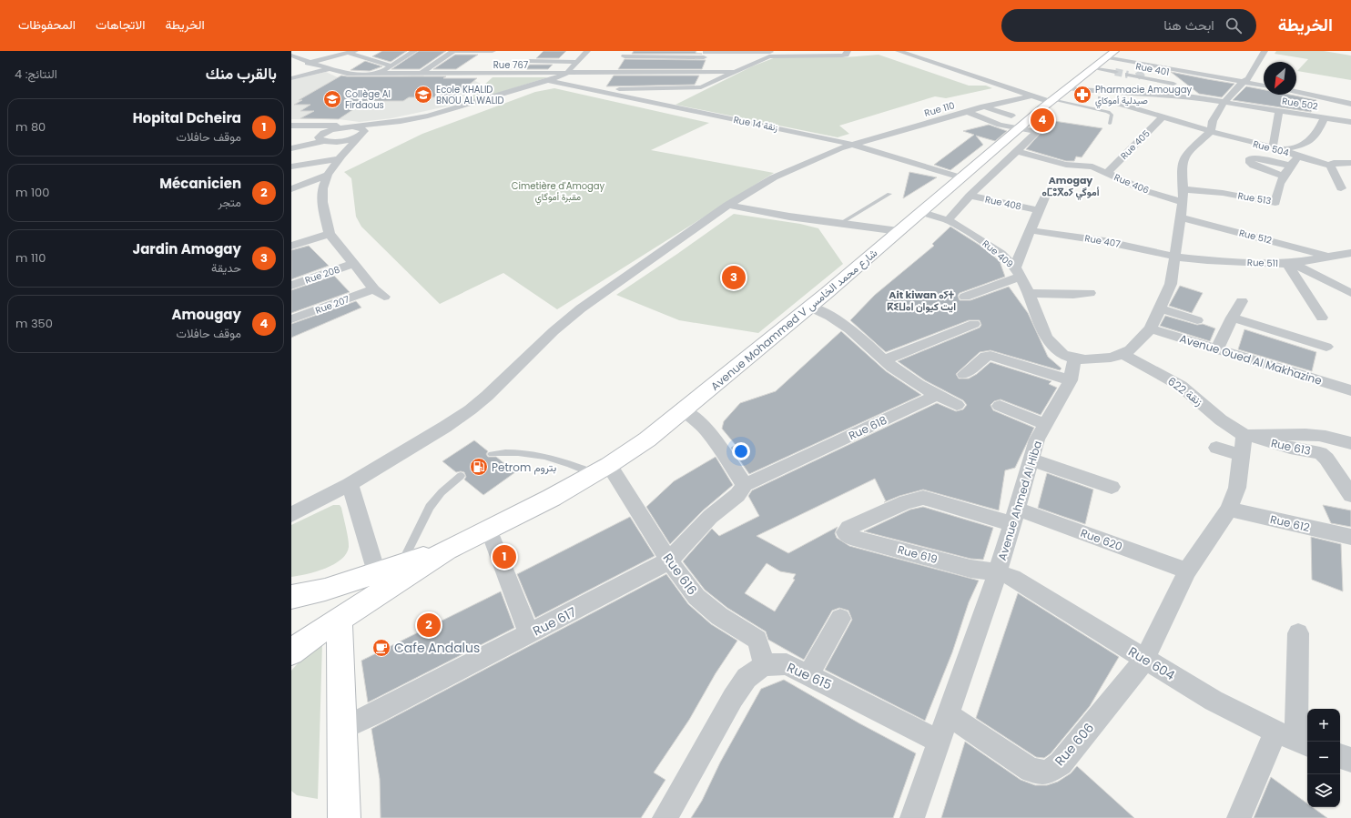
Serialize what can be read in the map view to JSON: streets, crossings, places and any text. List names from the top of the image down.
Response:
{
  "streets": {
    "main road": ["Avenue Mohammed V شارع محمد الخامس"],
    "street": [
      "Rue 767",
      "Rue 401",
      "Rue 502",
      "Rue 110",
      "Rue 14 زنقة",
      "Rue 405",
      "Rue 504",
      "Rue 406",
      "Rue 513",
      "Rue 408",
      "Rue 512",
      "Rue 407",
      "Rue 409",
      "Rue 511",
      "Rue 208",
      "Rue 207",
      "Avenue Oued Al Makhazine",
      "زنقة 622",
      "Rue 618",
      "Rue 613",
      "Avenue Ahmed Al Hiba",
      "Rue 612",
      "Rue 620",
      "Rue 619",
      "Rue 616",
      "Rue 617",
      "Rue 604",
      "Rue 615",
      "Rue 606"
    ]
  },
  "crossings": [
    ["Rue 401", "Rue 502"],
    ["Rue 502", "Rue 504"],
    ["Rue 110", "Rue 14 زنقة"],
    ["Rue 14 زنقة", "Avenue Mohammed V شارع محمد الخامس"],
    ["Rue 405", "Rue 504"],
    ["Rue 405", "Rue 406"],
    ["Rue 504", "Rue 513"],
    ["Rue 408", "Rue 407"],
    ["Rue 408", "Rue 409"],
    ["Rue 512", "Rue 511"],
    ["Rue 407", "Rue 511"],
    ["Rue 409", "Avenue Mohammed V شارع محمد الخامس"],
    ["Rue 409", "Avenue Ahmed Al Hiba"],
    ["Rue 208", "Rue 207"],
    ["Avenue Mohammed V شارع محمد الخامس", "Rue 616"],
    ["زنقة 622", "Rue 613"],
    ["Rue 618", "Rue 617"],
    ["Avenue Ahmed Al Hiba", "Rue 620"],
    ["Avenue Ahmed Al Hiba", "Rue 619"],
    ["Avenue Ahmed Al Hiba", "Rue 604"],
    ["Avenue Ahmed Al Hiba", "Rue 615"],
    ["Avenue Ahmed Al Hiba", "Rue 606"],
    ["Rue 620", "Rue 619"],
    ["Rue 619", "Rue 604"],
    ["Rue 616", "Rue 617"],
    ["Rue 616", "Rue 615"],
    ["Rue 604", "Rue 606"]
  ],
  "districts": ["Amogay ⴰⵎⵓⴳⴰⵢ أموگي", "Ait kiwan ⴰⵢⵜ ⴽⵉⵡⴰⵏ ايت كيوان"],
  "parks": ["Cimetière d'Amogay مقبرة أموگاي"],
  "places": {
    "school or university": ["Ecole KHALID BNOU AL WALID", "Collège Al Firdaous"],
    "pharmacy": ["Pharmacie Amougay صيدلية أموكاي"],
    "fuel station": ["Petrom بتروم"],
    "cafe": ["Cafe Andalus"]
  },
  "north": "bottom left",
  "page": {
    "header": "الخريطة",
    "search": "ابحث هنا",
    "nav": ["الخريطة", "الاتجاهات", "المحفوظات"],
    "heading": ["بالقرب منك", "النتائج: 4"],
    "list": [
      {
        "mark": "1",
        "name": "Hopital Dcheira",
        "note": "موقف حافلات",
        "value": "80 m"
      },
      {
        "mark": "2",
        "name": "Mécanicien",
        "note": "متجر",
        "value": "100 m"
      },
      {
        "mark": "3",
        "name": "Jardin Amogay",
        "note": "حديقة",
        "value": "110 m"
      },
      {
        "mark": "4",
        "name": "Amougay",
        "note": "موقف حافلات",
        "value": "350 m"
      }
    ],
    "pins": [
      "4",
      "3",
      "1",
      "2"
    ],
    "map_buttons": ["+", "−"]
  }
}
